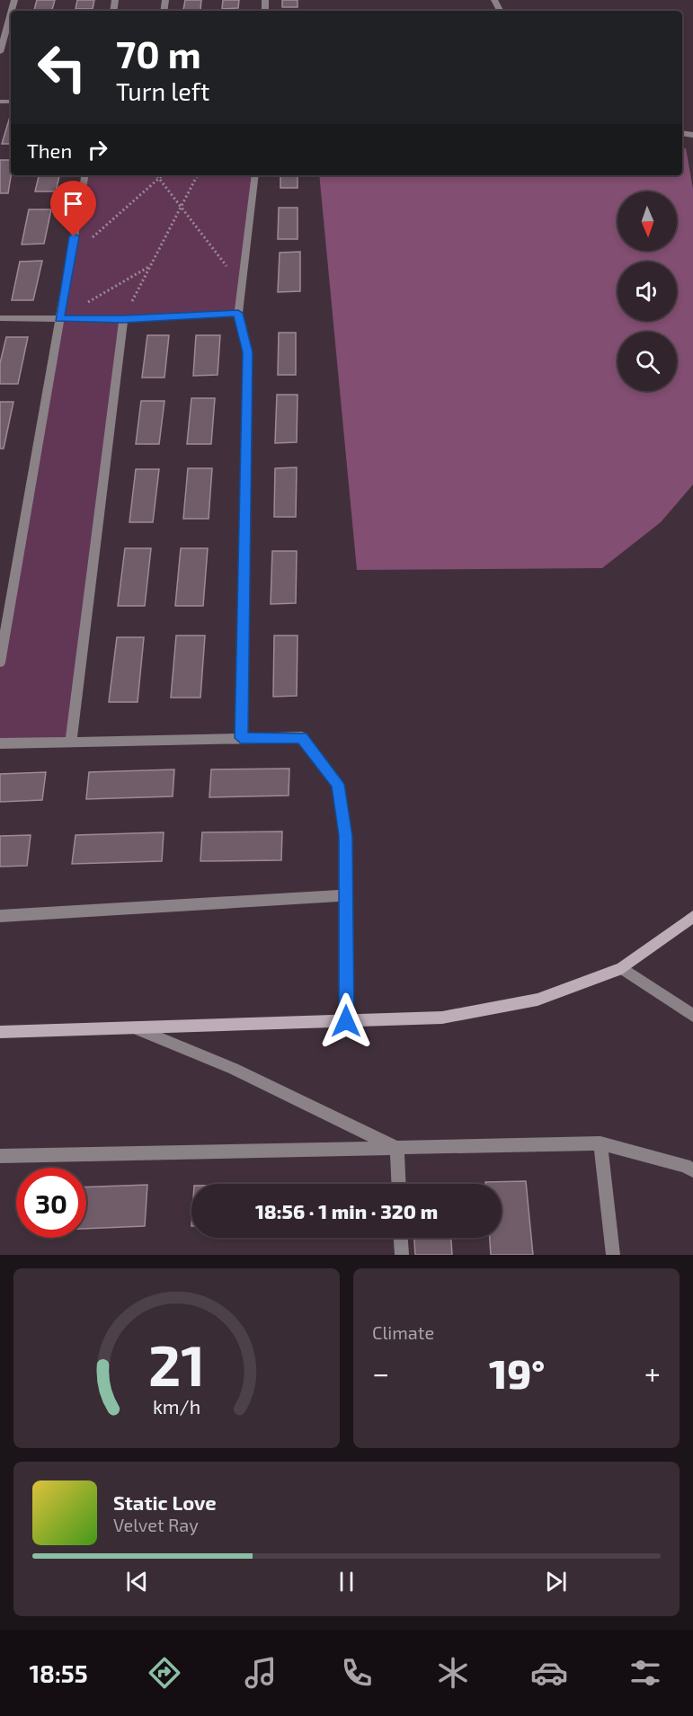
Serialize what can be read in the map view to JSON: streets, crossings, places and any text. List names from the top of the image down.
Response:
{
  "north": "bottom",
  "page": {
    "turn": ["70 m", "Turn left"],
    "then": "Then",
    "limit": "30",
    "trip": "18:56 · 1 min · 320 m",
    "tile": "Climate",
    "heat": ["−", "19°", "+"],
    "song": ["Static Love", "Velvet Ray"],
    "tabs": "18:55",
    "gauge": ["21", "km/h"]
  }
}
